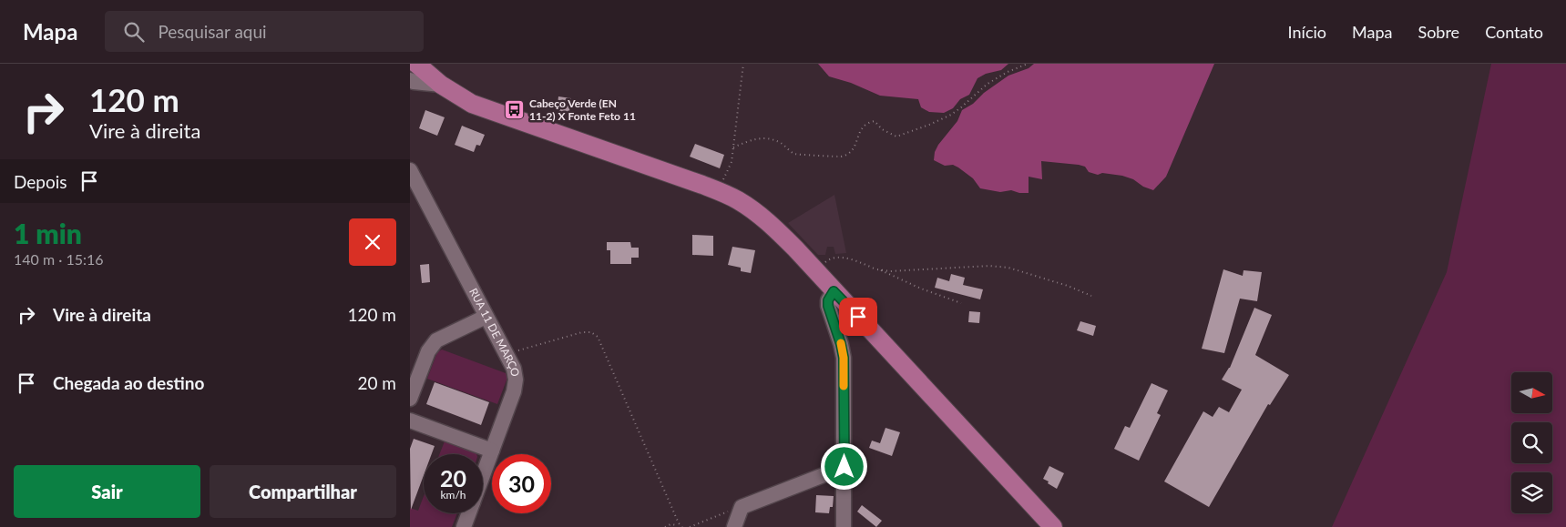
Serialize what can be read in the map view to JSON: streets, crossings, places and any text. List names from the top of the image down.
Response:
{
  "streets": {
    "street": ["RUA 11 DE MARÇO"]
  },
  "places": {
    "bus stop": ["Cabeço Verde (EN 11-2) X Fonte Feto 11"]
  },
  "north": "right",
  "page": {
    "header": "Mapa",
    "search": "Pesquisar aqui",
    "nav": [
      "Início",
      "Mapa",
      "Sobre",
      "Contato"
    ],
    "turn": ["120 m", "Vire à direita"],
    "then": "Depois",
    "heading": ["1 min", "140 m · 15:16"],
    "list": [
      {
        "name": "Vire à direita",
        "value": "120 m"
      },
      {
        "name": "Chegada ao destino",
        "value": "20 m"
      }
    ],
    "speed": "20 km/h",
    "limit": "30",
    "buttons": ["Sair", "Compartilhar"]
  }
}
